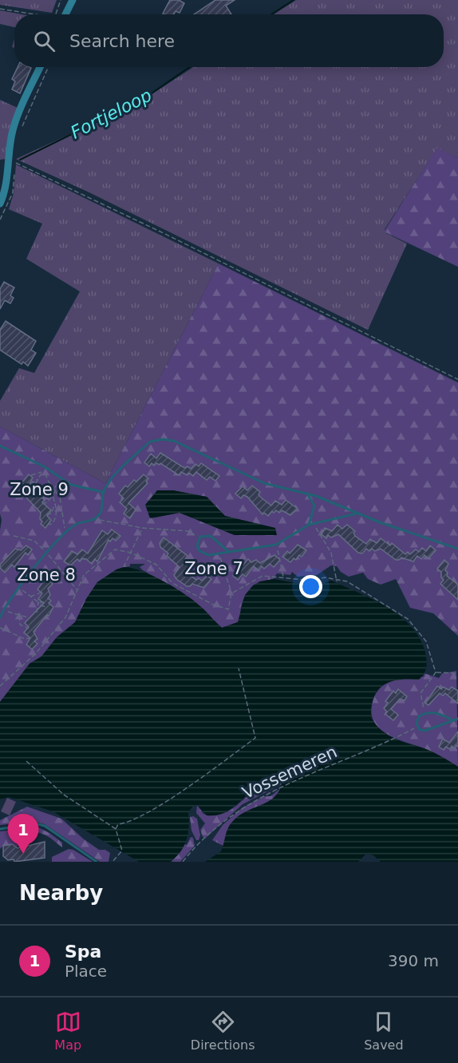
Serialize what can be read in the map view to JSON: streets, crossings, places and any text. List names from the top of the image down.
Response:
{
  "streets": {
    "path": ["Vossemeren"]
  },
  "water": ["Fortjeloop"],
  "parks": ["Zone 9", "Zone 7", "Zone 8"],
  "page": {
    "search": "Search here",
    "pins": "1",
    "heading": "Nearby",
    "list": [
      {
        "mark": "1",
        "name": "Spa",
        "note": "Place",
        "value": "390 m"
      }
    ],
    "nav": ["Map", "Directions", "Saved"]
  }
}
